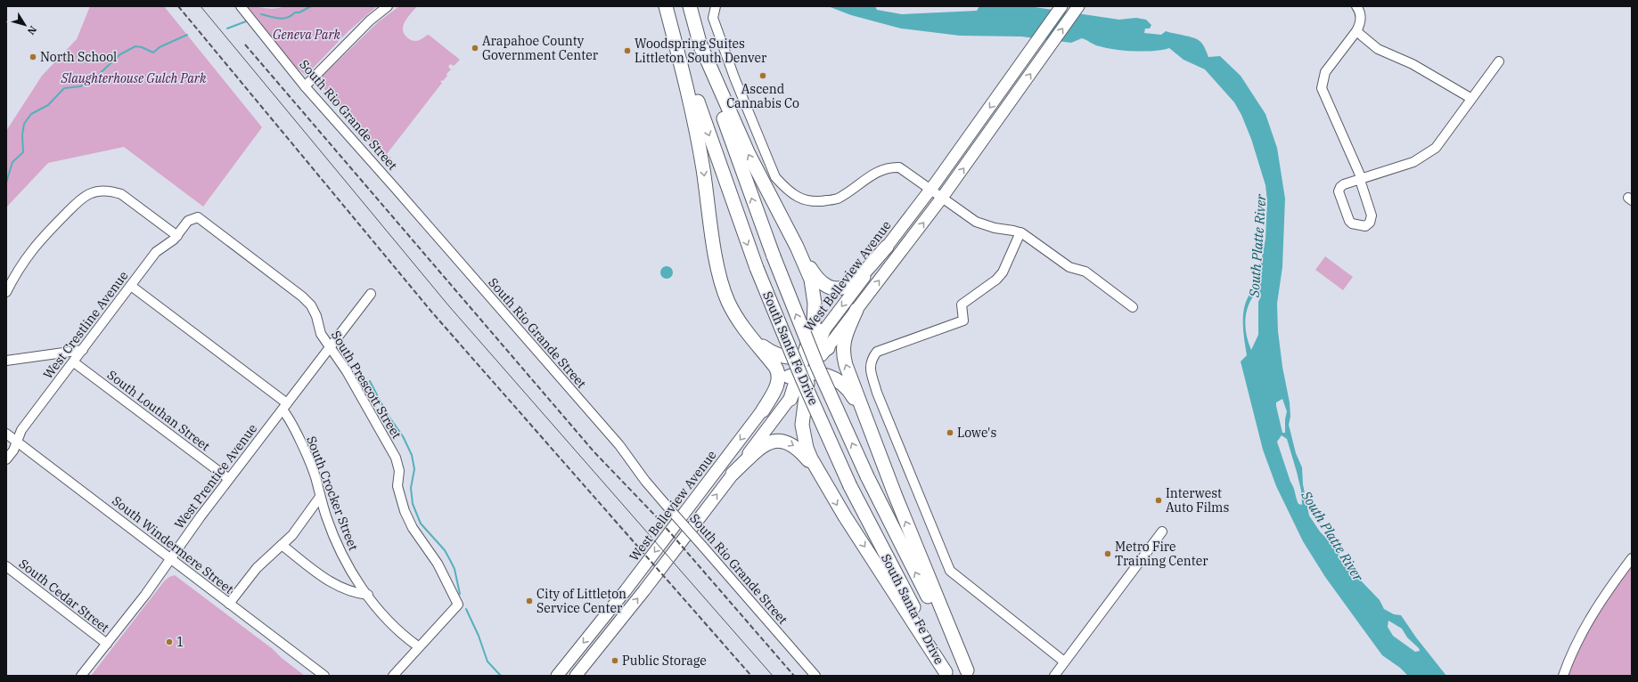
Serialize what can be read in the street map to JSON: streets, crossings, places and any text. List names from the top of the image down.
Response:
{
  "streets": {
    "highway": ["South Santa Fe Drive"],
    "main road": ["West Belleview Avenue"],
    "street": [
      "South Rio Grande Street",
      "West Crestline Avenue",
      "South Prescott Street",
      "South Louthan Street",
      "West Prentice Avenue",
      "South Crocker Street",
      "South Windermere Street",
      "South Cedar Street"
    ]
  },
  "crossings": [
    ["West Crestline Avenue", "South Prescott Street"],
    ["West Crestline Avenue", "South Louthan Street"],
    ["West Crestline Avenue", "South Crocker Street"],
    ["West Crestline Avenue", "South Windermere Street"],
    ["South Prescott Street", "West Prentice Avenue"],
    ["South Prescott Street", "South Crocker Street"],
    ["South Louthan Street", "West Prentice Avenue"],
    ["West Prentice Avenue", "South Crocker Street"],
    ["West Prentice Avenue", "South Windermere Street"],
    ["West Prentice Avenue", "South Cedar Street"]
  ],
  "water": ["South Platte River"],
  "parks": ["Geneva Park", "Slaughterhouse Gulch Park"],
  "places": [
    "Arapahoe County Government Center",
    "Woodspring Suites Littleton South Denver",
    "North School",
    "Ascend Cannabis Co",
    "Lowe's",
    "Interwest Auto Films",
    "Metro Fire Training Center",
    "City of Littleton Service Center",
    "1",
    "Public Storage"
  ],
  "north": "bottom right"
}
